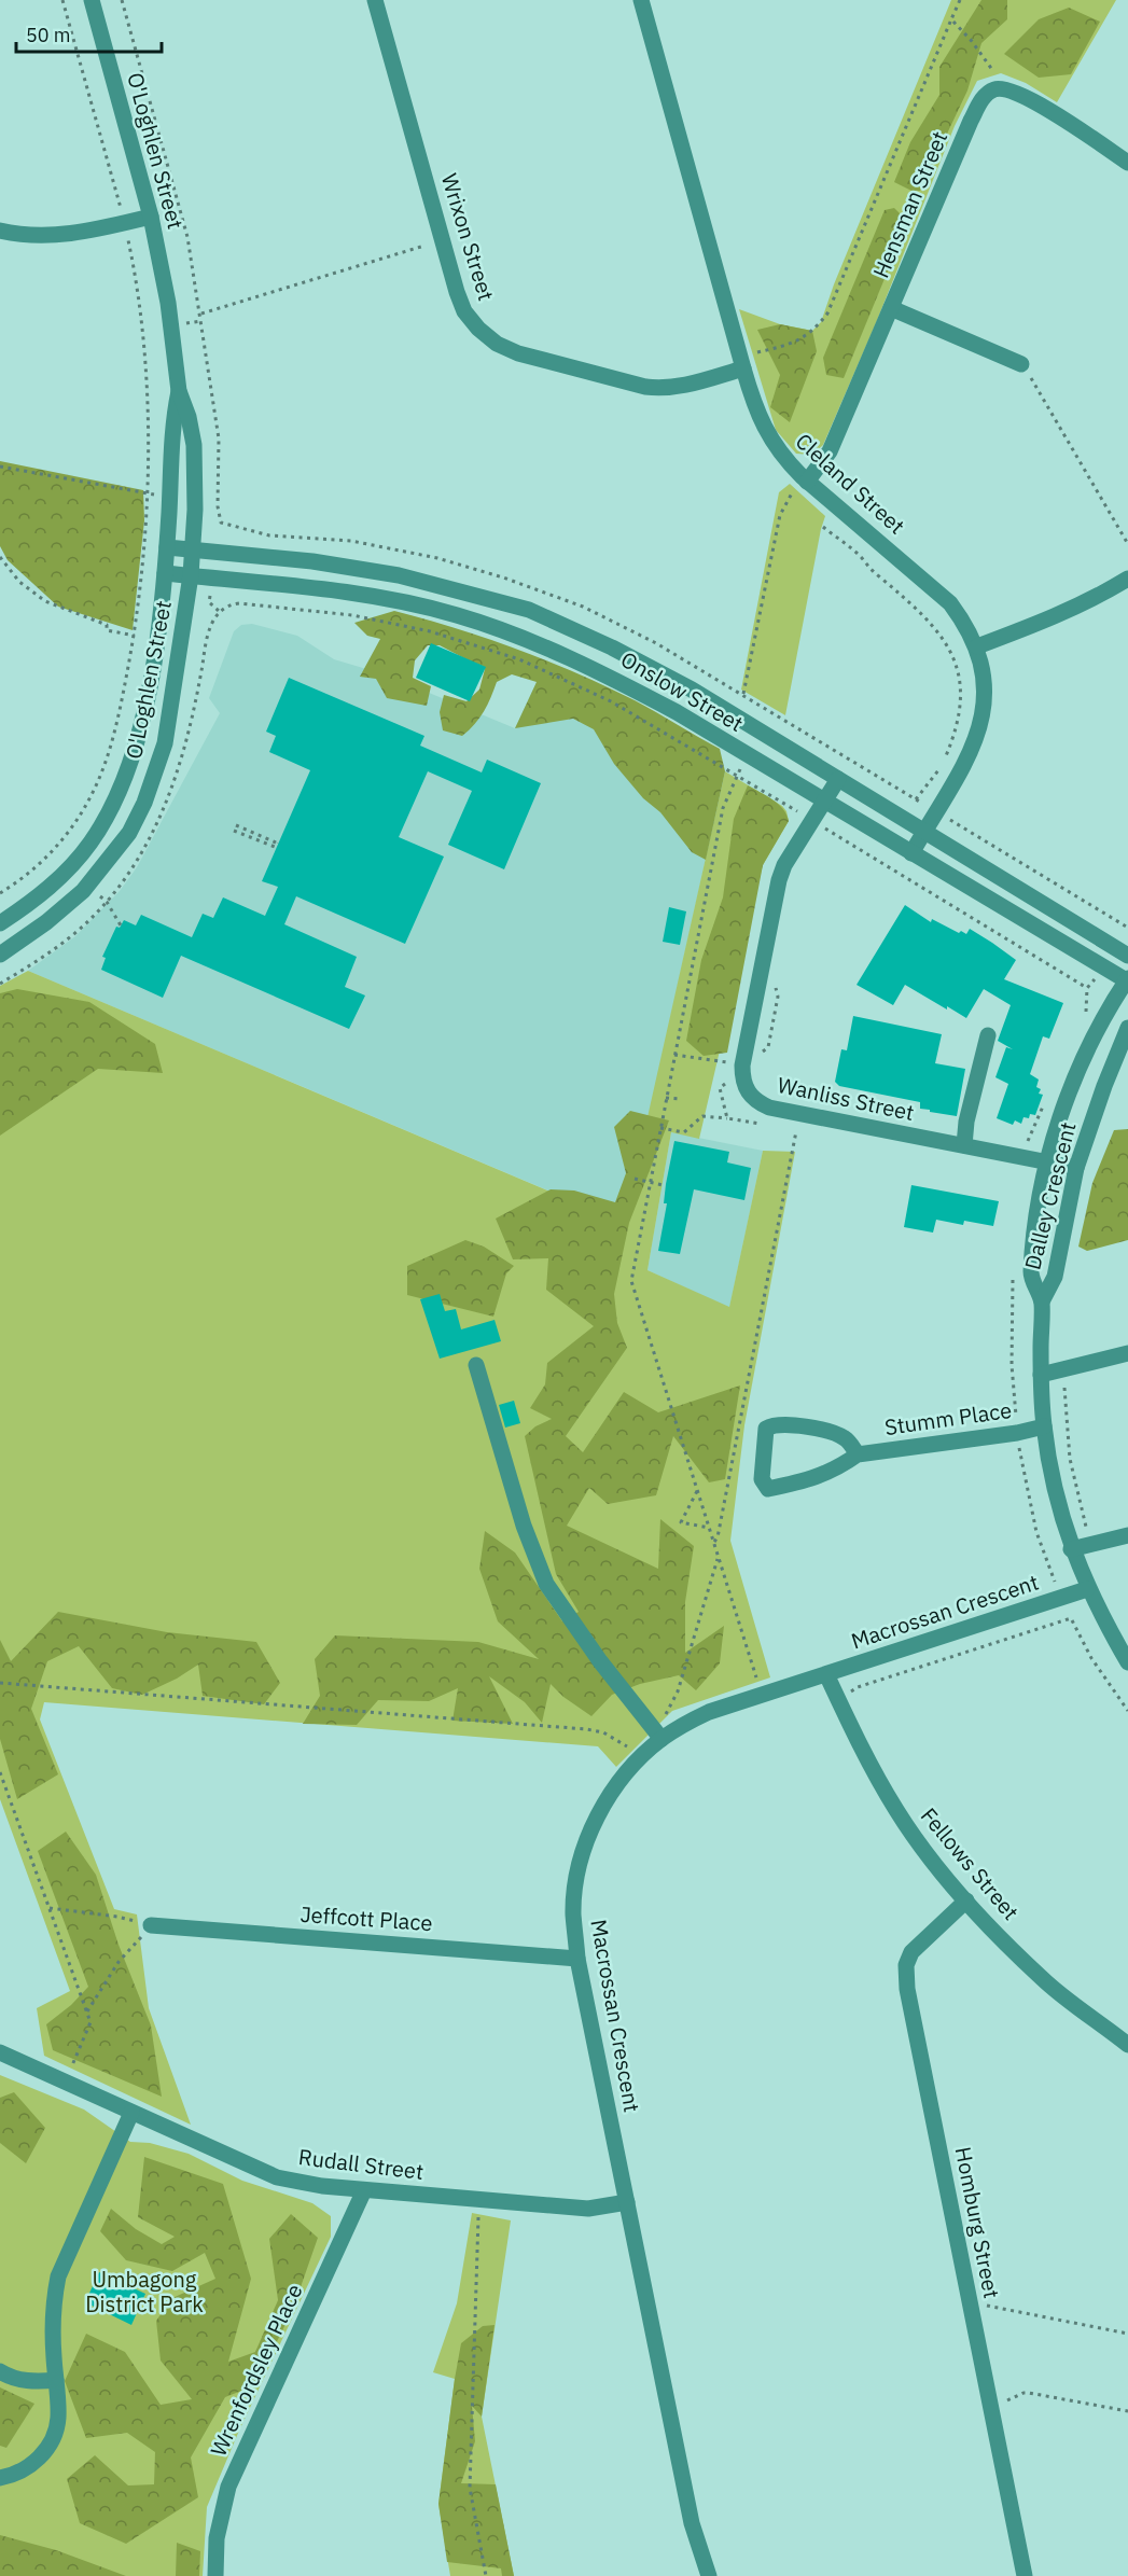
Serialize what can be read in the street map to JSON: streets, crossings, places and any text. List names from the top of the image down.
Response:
{
  "streets": {
    "street": [
      "O'Loghlen Street",
      "Hensman Street",
      "Wrixon Street",
      "Cleland Street",
      "Onslow Street",
      "Wanliss Street",
      "Dalley Crescent",
      "Stumm Place",
      "Macrossan Crescent",
      "Fellows Street",
      "Jeffcott Place",
      "Rudall Street",
      "Homburg Street",
      "Wrenfordsley Place"
    ]
  },
  "crossings": [
    ["O'Loghlen Street", "Onslow Street"],
    ["Hensman Street", "Cleland Street"],
    ["Wrixon Street", "Cleland Street"],
    ["Cleland Street", "Onslow Street"],
    ["Onslow Street", "Wanliss Street"],
    ["Onslow Street", "Dalley Crescent"],
    ["Wanliss Street", "Dalley Crescent"],
    ["Dalley Crescent", "Stumm Place"],
    ["Dalley Crescent", "Macrossan Crescent"],
    ["Macrossan Crescent", "Fellows Street"],
    ["Macrossan Crescent", "Jeffcott Place"],
    ["Macrossan Crescent", "Rudall Street"],
    ["Fellows Street", "Homburg Street"],
    ["Rudall Street", "Wrenfordsley Place"]
  ],
  "parks": ["Umbagong District Park"],
  "scale_bar": "50 m"
}
